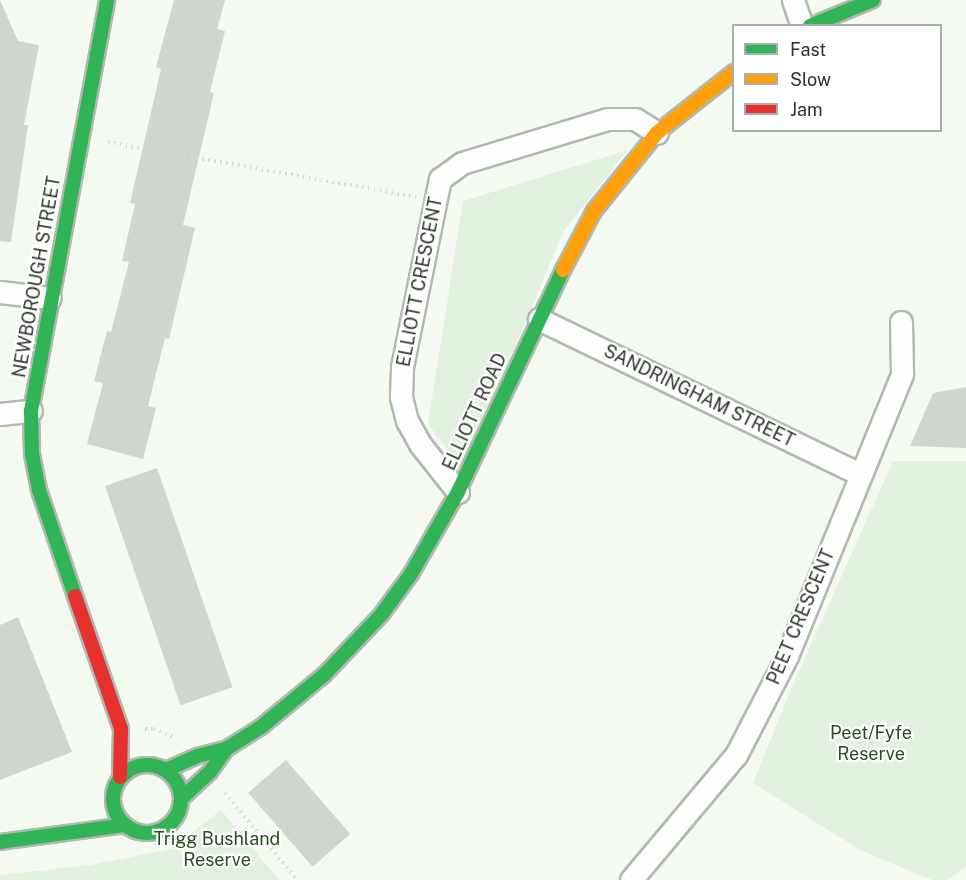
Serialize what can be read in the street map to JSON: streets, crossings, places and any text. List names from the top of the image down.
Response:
{
  "streets": {
    "street": [
      "NEWBOROUGH STREET",
      "ELLIOTT CRESCENT",
      "SANDRINGHAM STREET",
      "ELLIOTT ROAD",
      "PEET CRESCENT"
    ]
  },
  "crossings": [
    ["NEWBOROUGH STREET", "ELLIOTT ROAD"],
    ["ELLIOTT CRESCENT", "ELLIOTT ROAD"],
    ["SANDRINGHAM STREET", "ELLIOTT ROAD"],
    ["SANDRINGHAM STREET", "PEET CRESCENT"]
  ],
  "parks": ["Peet/Fyfe Reserve", "Trigg Bushland Reserve"],
  "legend": ["Fast", "Slow", "Jam"]
}
